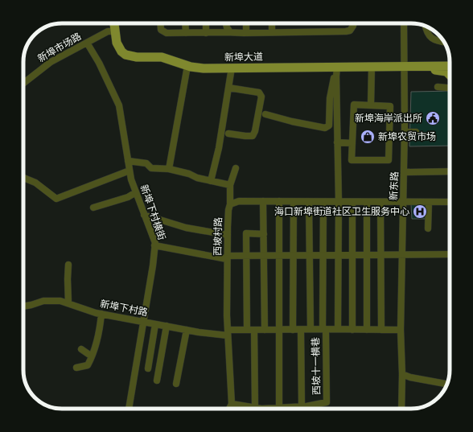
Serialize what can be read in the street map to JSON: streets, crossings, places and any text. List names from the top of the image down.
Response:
{
  "streets": {
    "main road": ["新埠大道"],
    "street": [
      "新埠市场路",
      "新东路",
      "新埠下村横街",
      "西坡村路",
      "新埠下村路",
      "西坡十一横巷"
    ]
  },
  "crossings": [
    ["新埠市场路", "新埠大道"],
    ["新埠市场路", "新埠下村横街"],
    ["新埠大道", "新东路"],
    ["新东路", "西坡村路"],
    ["新东路", "新埠下村路"],
    ["新埠下村横街", "新埠下村路"],
    ["西坡村路", "新埠下村路"],
    ["西坡村路", "西坡十一横巷"],
    ["新埠下村路", "西坡十一横巷"]
  ],
  "places": {
    "public building": ["新埠海岸派出所"],
    "shop": ["新埠农贸市场"],
    "hospital": ["海口新埠街道社区卫生服务中心"]
  }
}
